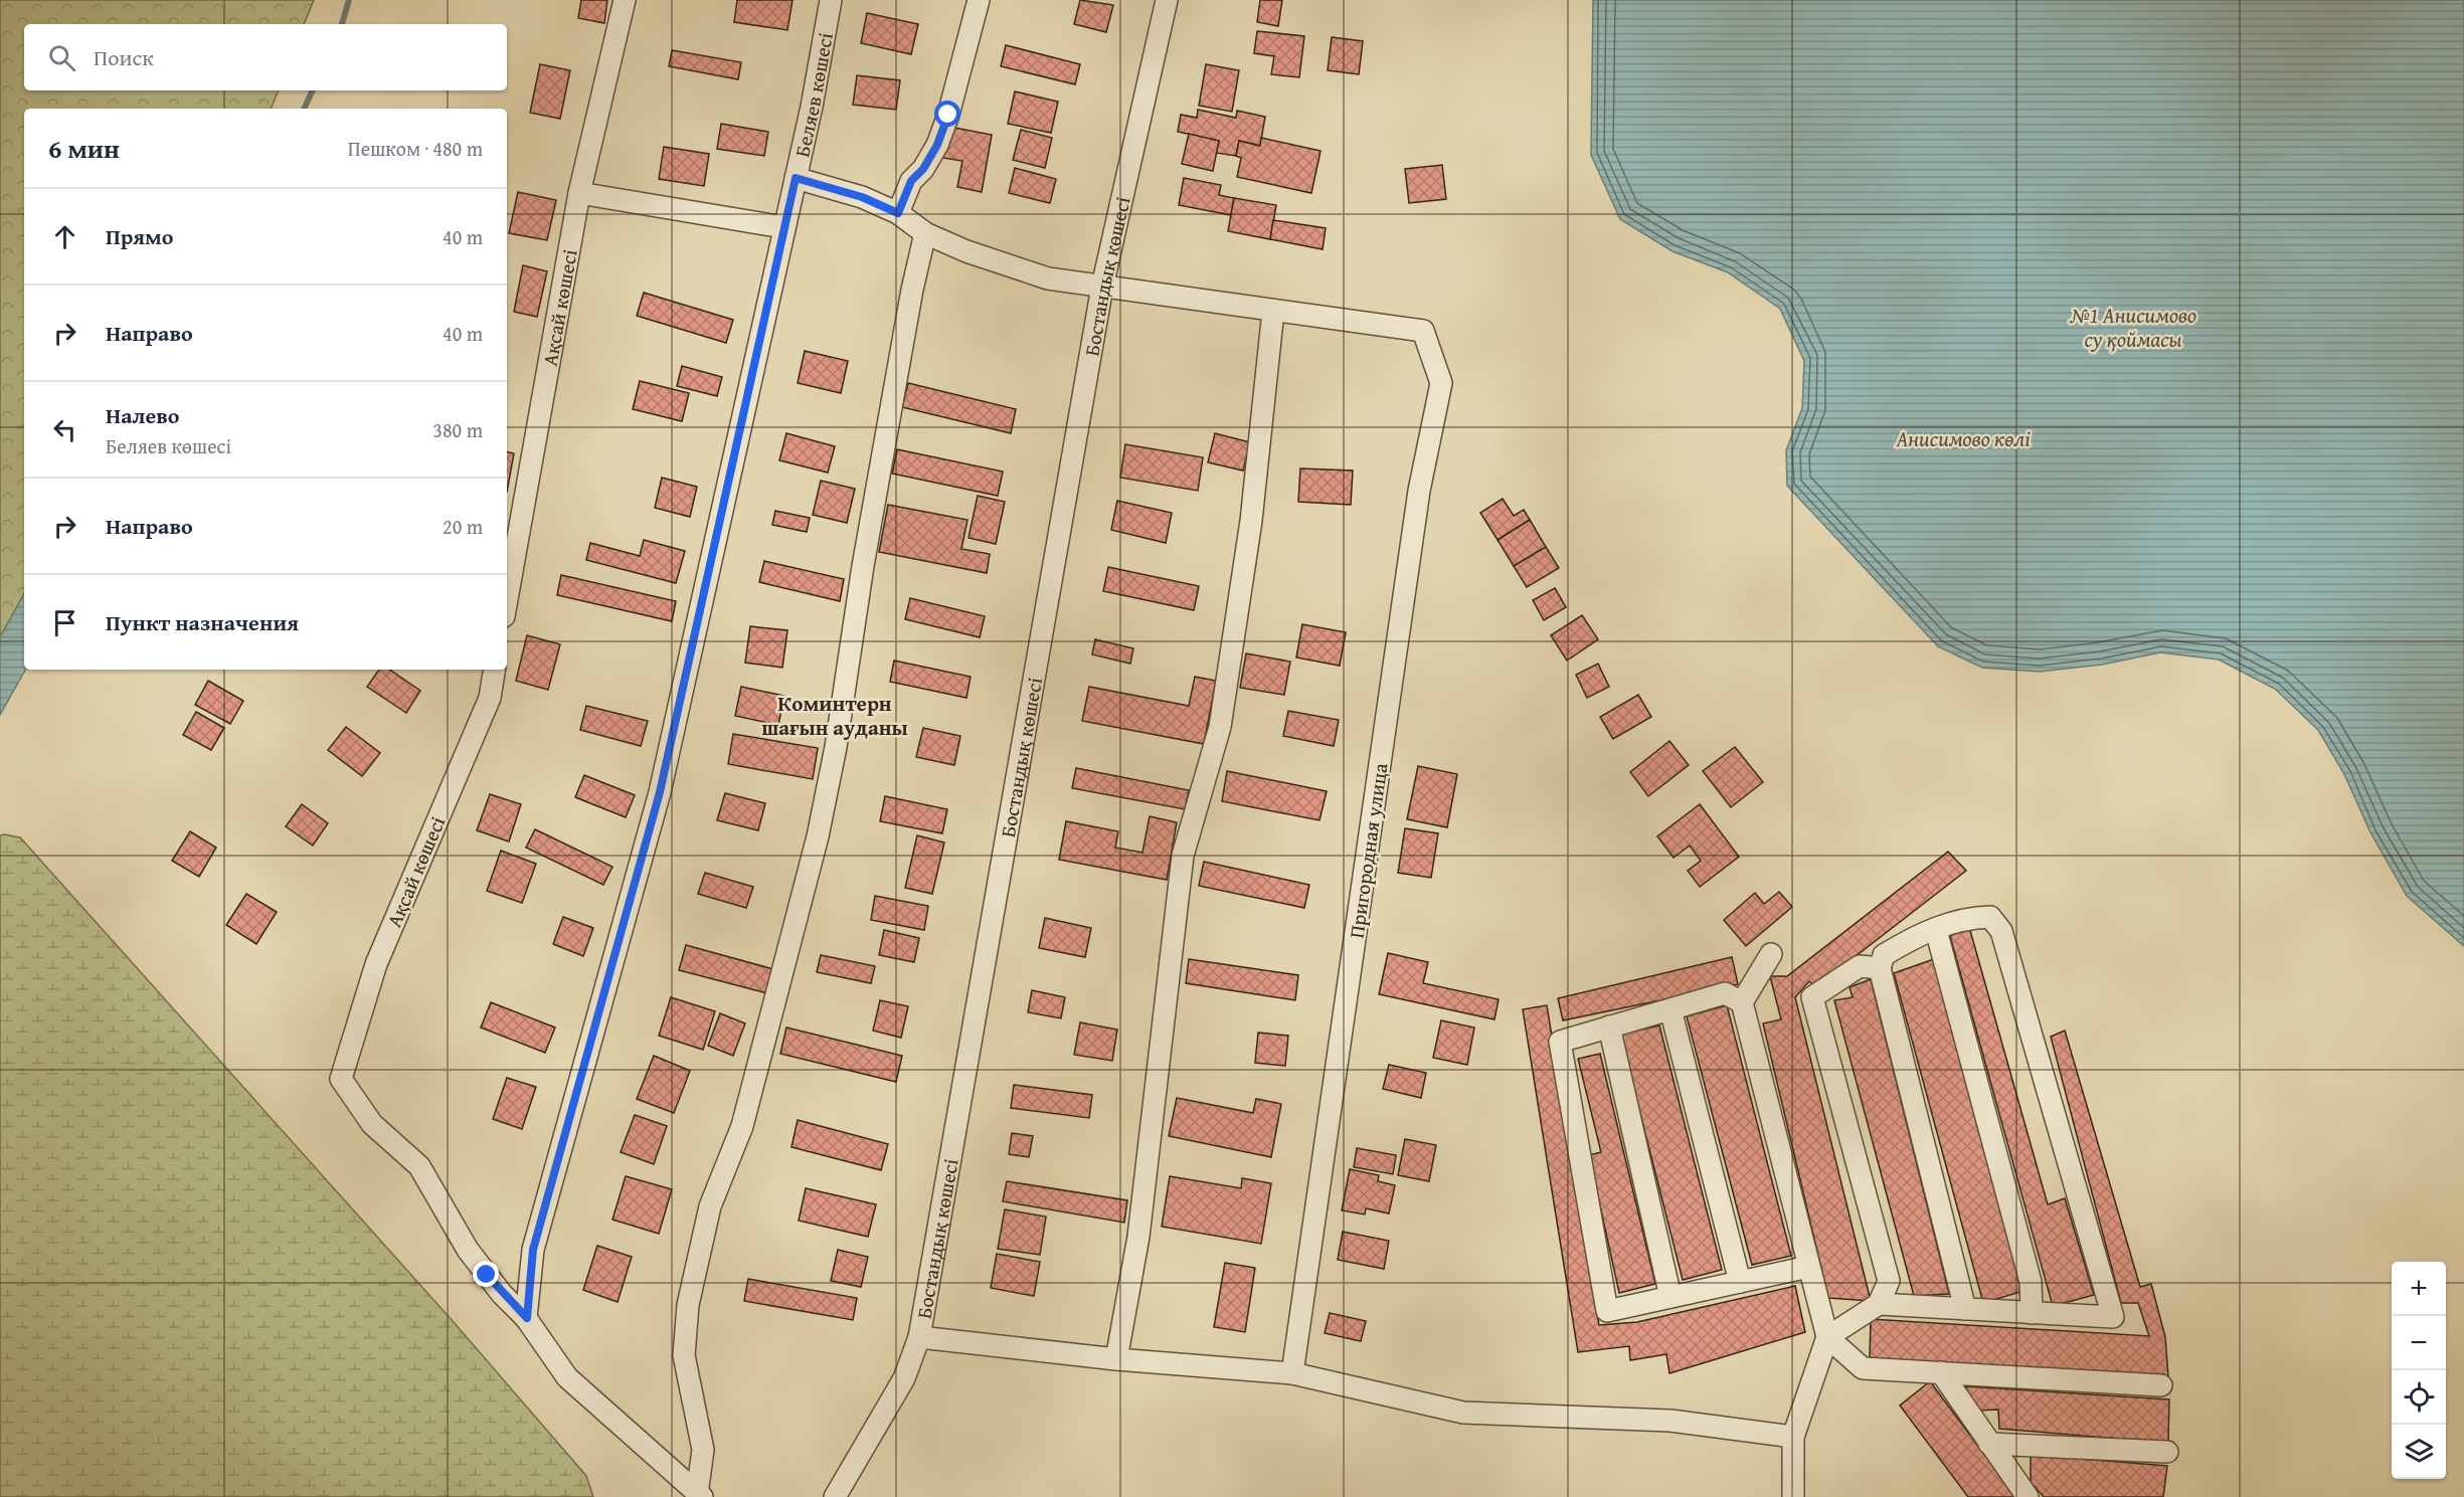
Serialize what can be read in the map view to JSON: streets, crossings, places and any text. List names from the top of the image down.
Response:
{
  "streets": {
    "street": [
      "Беляев көшесі",
      "Бостандық көшесі",
      "Ақсай көшесі",
      "Пригородная улица"
    ]
  },
  "crossings": [
    ["Беляев көшесі", "Ақсай көшесі"]
  ],
  "districts": ["Коминтерн шағын ауданы"],
  "water": ["№1 Анисимово су қоймасы", "Анисимово көлі"],
  "page": {
    "search": "Поиск",
    "heading": ["6 мин", "Пешком · 480 m"],
    "list": [
      ["Прямо", "40 m"],
      ["Направо", "40 m"],
      ["Налево", "Беляев көшесі", "380 m"],
      ["Направо", "20 m"],
      "Пункт назначения"
    ],
    "map_buttons": ["+", "−"]
  }
}
